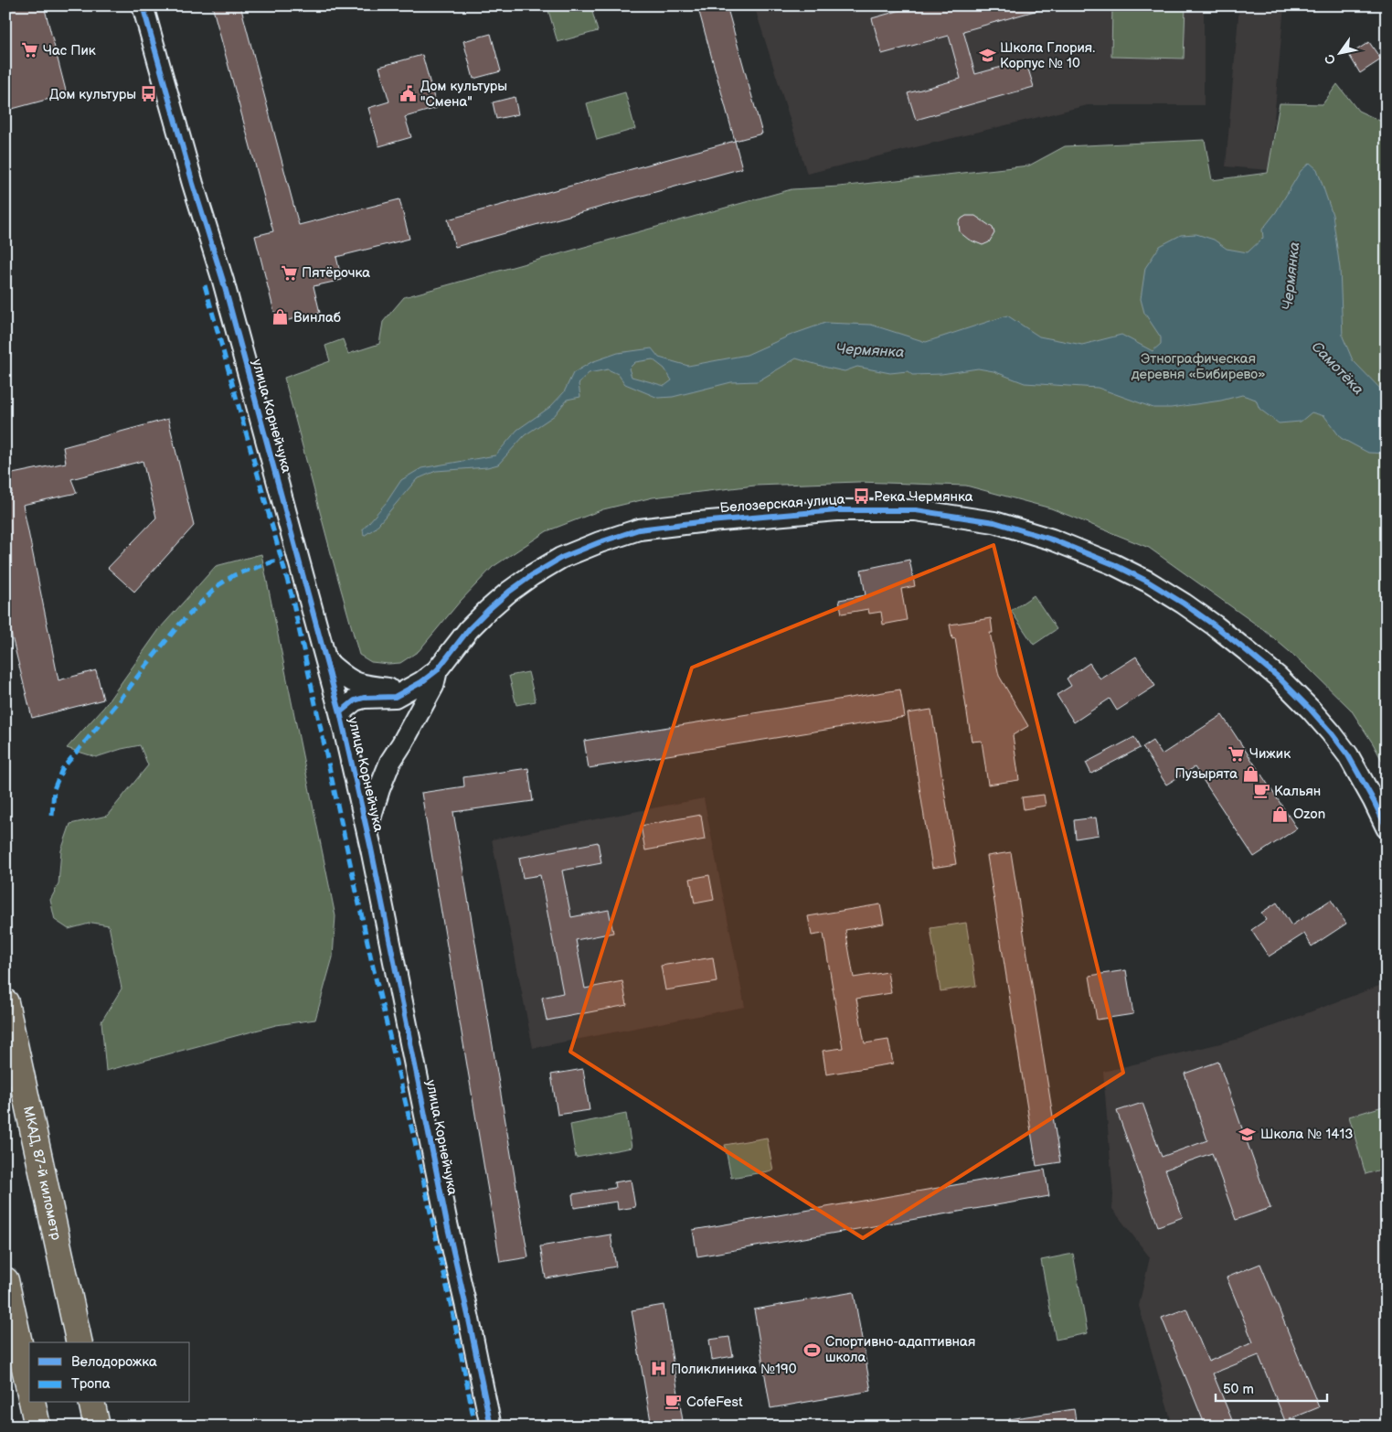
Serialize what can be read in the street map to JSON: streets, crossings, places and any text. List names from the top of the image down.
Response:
{
  "streets": {
    "highway": ["МКАД, 87-й километр"],
    "street": ["улица Корнейчука", "Белозерская улица"]
  },
  "crossings": [
    ["улица Корнейчука", "Белозерская улица"]
  ],
  "water": ["Чермянка", "Самотёка"],
  "parks": ["Этнографическая деревня «Бибирево»"],
  "places": {
    "supermarket": ["Час Пик", "Пятёрочка", "Чижик"],
    "school or university": ["Школа Глория. Корпус № 10", "Школа № 1413"],
    "bus stop": ["Дом культуры", "Река Чермянка"],
    "public building": ["Дом культуры \"Смена\""],
    "shop": ["Винлаб", "Пузырята", "Ozon"],
    "cafe": ["Кальян", "CofeFest"],
    "sports": ["Спортивно-адаптивная школа"],
    "hospital": ["Поликлиника №190"]
  },
  "legend": ["Велодорожка", "Тропа"],
  "scale_bar": "50 m",
  "north": "bottom left"
}
